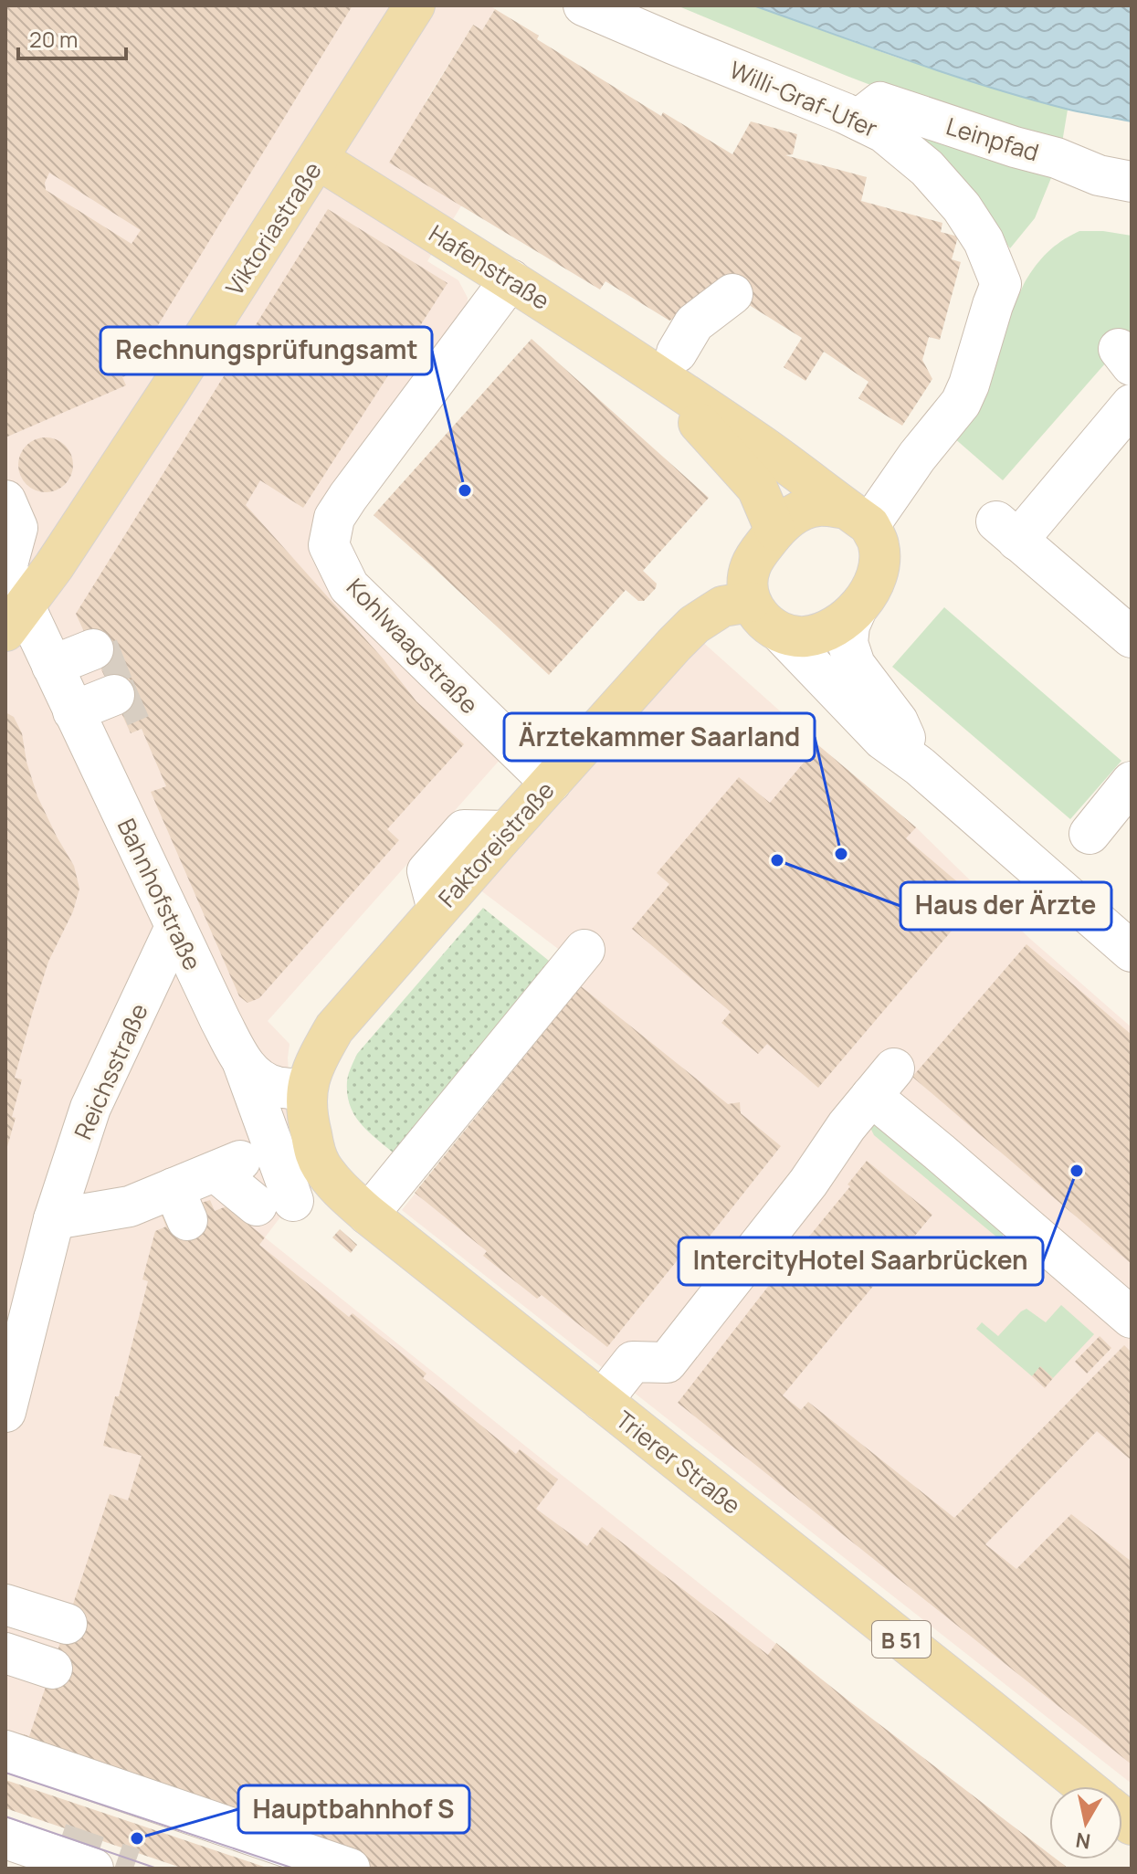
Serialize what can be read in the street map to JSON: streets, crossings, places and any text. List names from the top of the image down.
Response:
{
  "streets": {
    "main road": [
      "Viktoriastraße",
      "Hafenstraße",
      "Faktoreistraße",
      "Trierer Straße",
      "B 51"
    ],
    "street": [
      "Willi-Graf-Ufer",
      "Leinpfad",
      "Kohlwaagstraße",
      "Bahnhofstraße",
      "Reichsstraße"
    ]
  },
  "crossings": [
    ["Willi-Graf-Ufer", "Leinpfad"],
    ["Willi-Graf-Ufer", "Hafenstraße"],
    ["Willi-Graf-Ufer", "Faktoreistraße"],
    ["Viktoriastraße", "Hafenstraße"],
    ["Viktoriastraße", "Bahnhofstraße"],
    ["Hafenstraße", "Kohlwaagstraße"],
    ["Hafenstraße", "Faktoreistraße"],
    ["Kohlwaagstraße", "Faktoreistraße"],
    ["Faktoreistraße", "Bahnhofstraße"],
    ["Faktoreistraße", "Trierer Straße"],
    ["Bahnhofstraße", "Reichsstraße"],
    ["Bahnhofstraße", "Trierer Straße"]
  ],
  "places": [
    "Rechnungsprüfungsamt",
    "Ärztekammer Saarland",
    "Haus der Ärzte",
    "IntercityHotel Saarbrücken",
    "Hauptbahnhof S"
  ],
  "scale_bar": "20 m",
  "north": "bottom"
}
